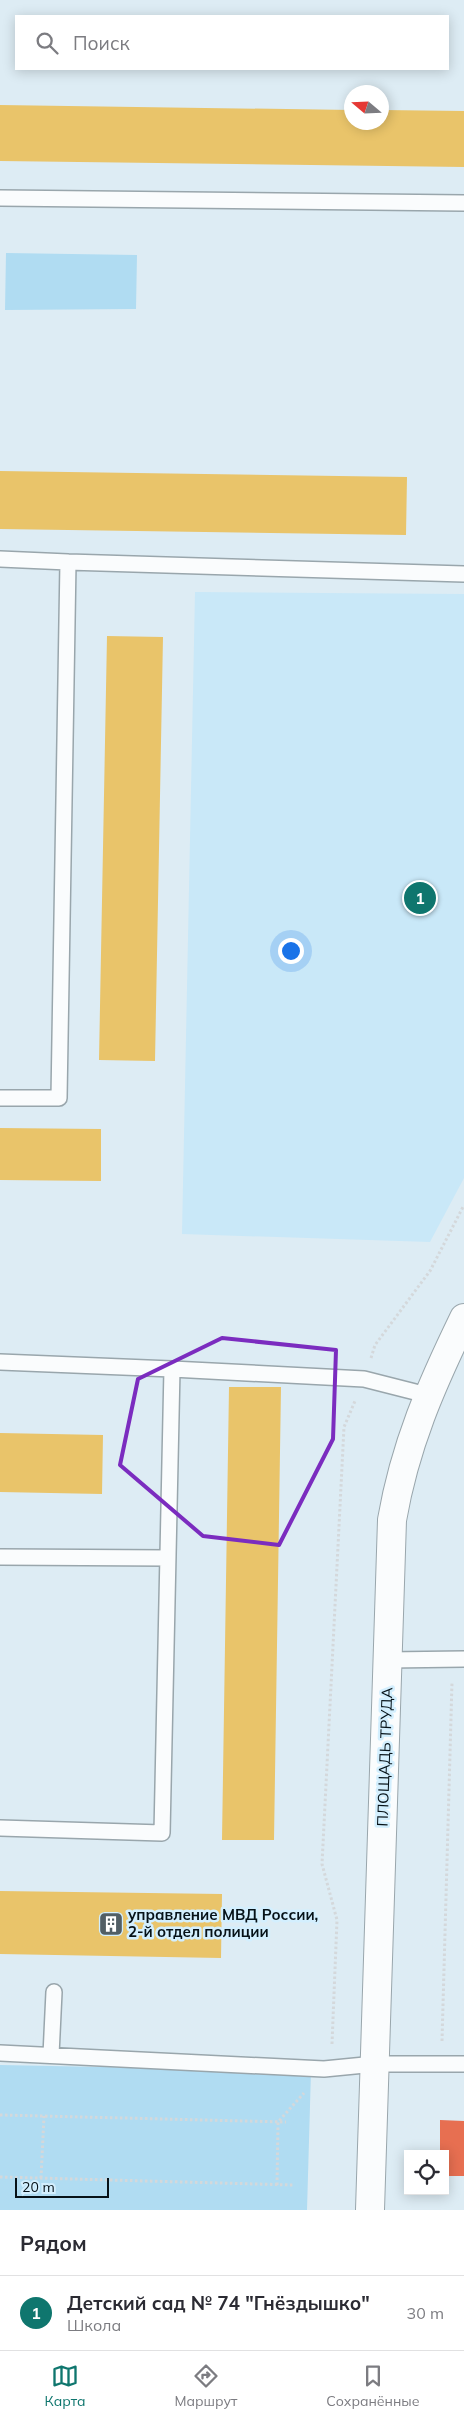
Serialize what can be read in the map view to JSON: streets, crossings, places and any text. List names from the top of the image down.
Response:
{
  "streets": {
    "street": ["ПЛОЩАДЬ ТРУДА"]
  },
  "places": {
    "building": ["управление МВД России, 2-й отдел полиции"]
  },
  "scale_bar": "20 m",
  "north": "left",
  "page": {
    "search": "Поиск",
    "pins": "1",
    "scale": "20 m",
    "heading": "Рядом",
    "list": [
      {
        "mark": "1",
        "name": "Детский сад № 74 \"Гнёздышко\"",
        "note": "Школа",
        "value": "30 m"
      }
    ],
    "nav": ["Карта", "Маршрут", "Сохранённые"]
  }
}
